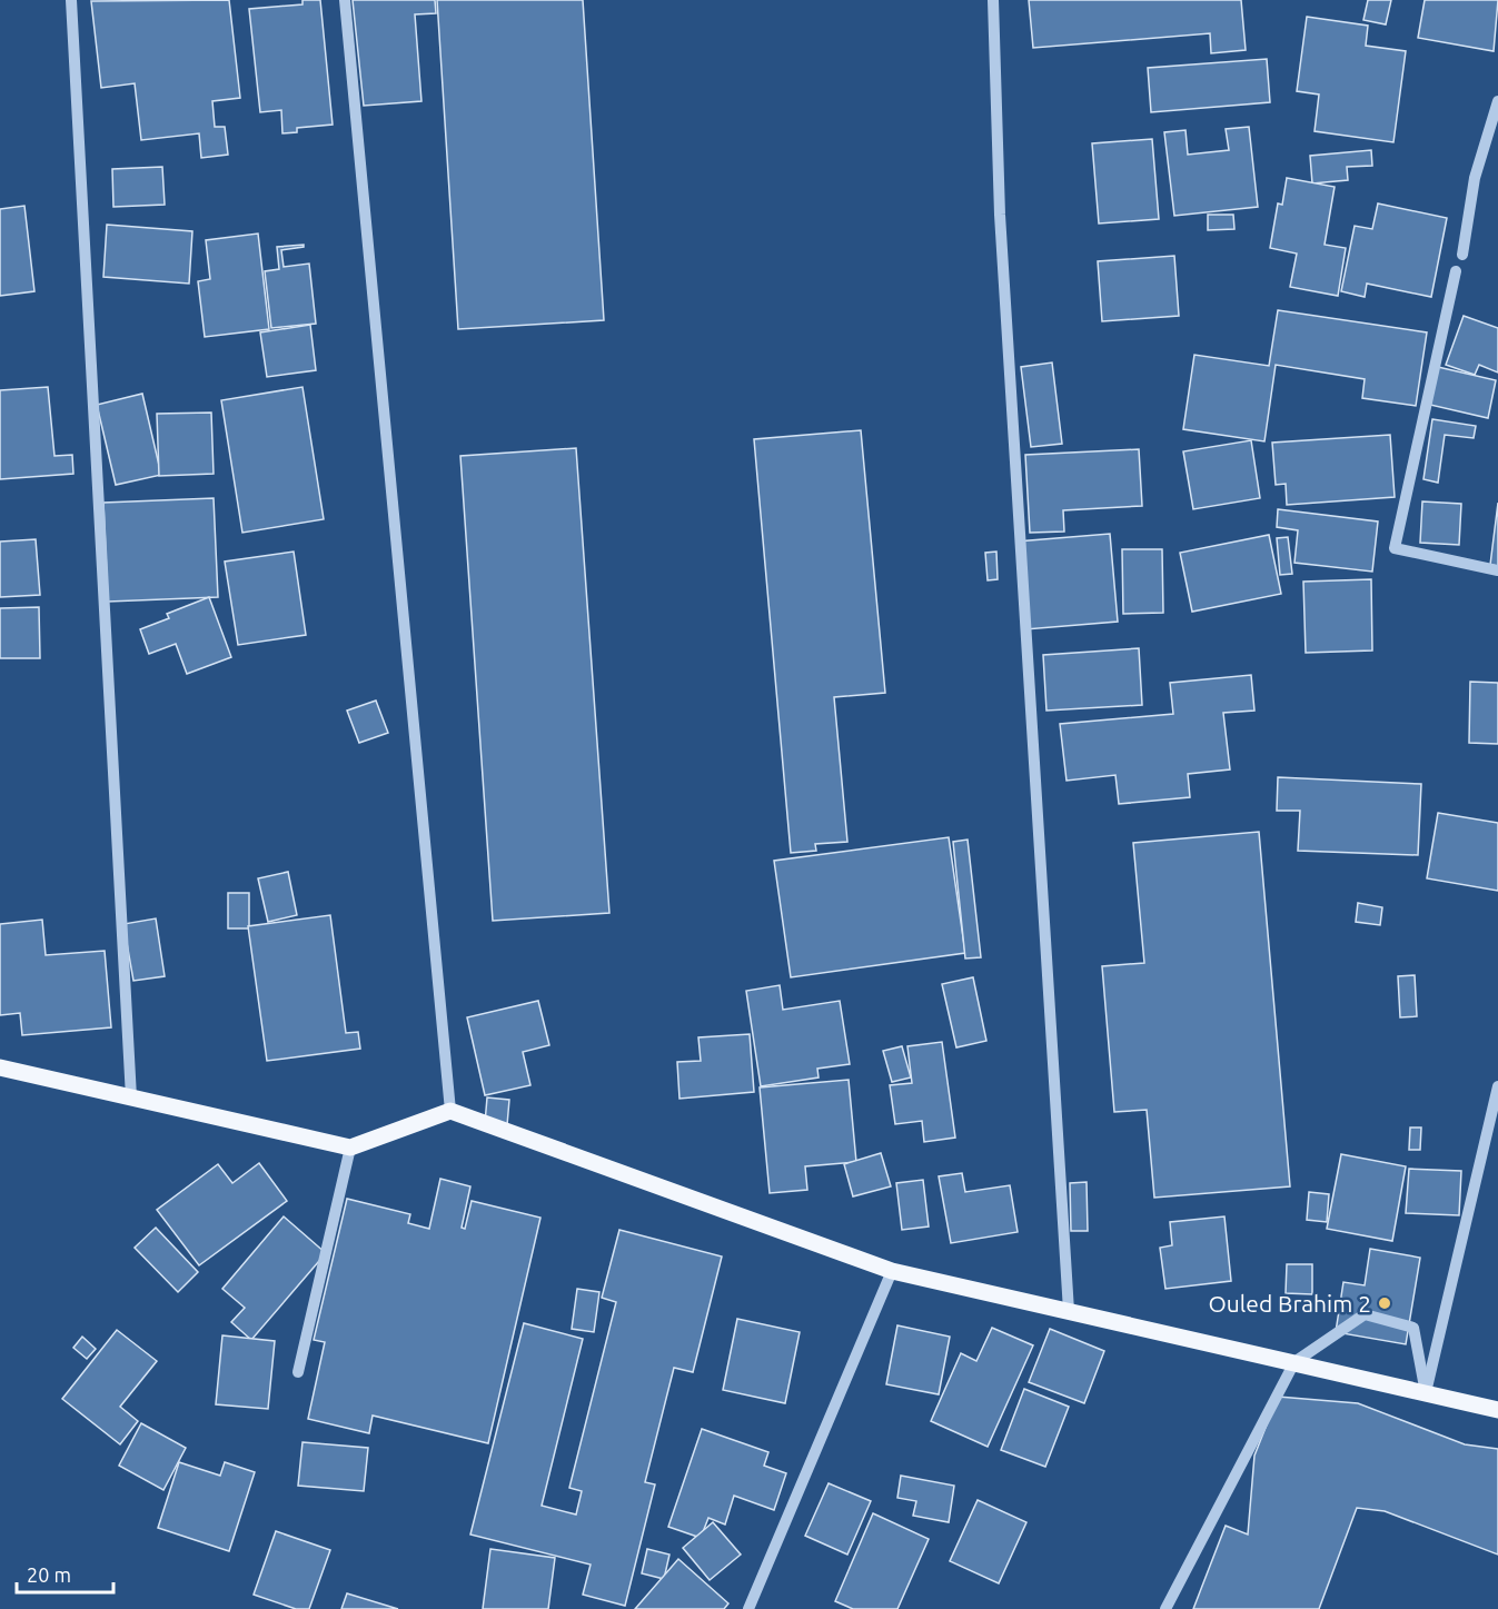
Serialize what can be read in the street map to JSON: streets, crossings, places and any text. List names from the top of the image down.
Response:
{
  "places": ["Ouled Brahim 2"],
  "scale_bar": "20 m"
}
